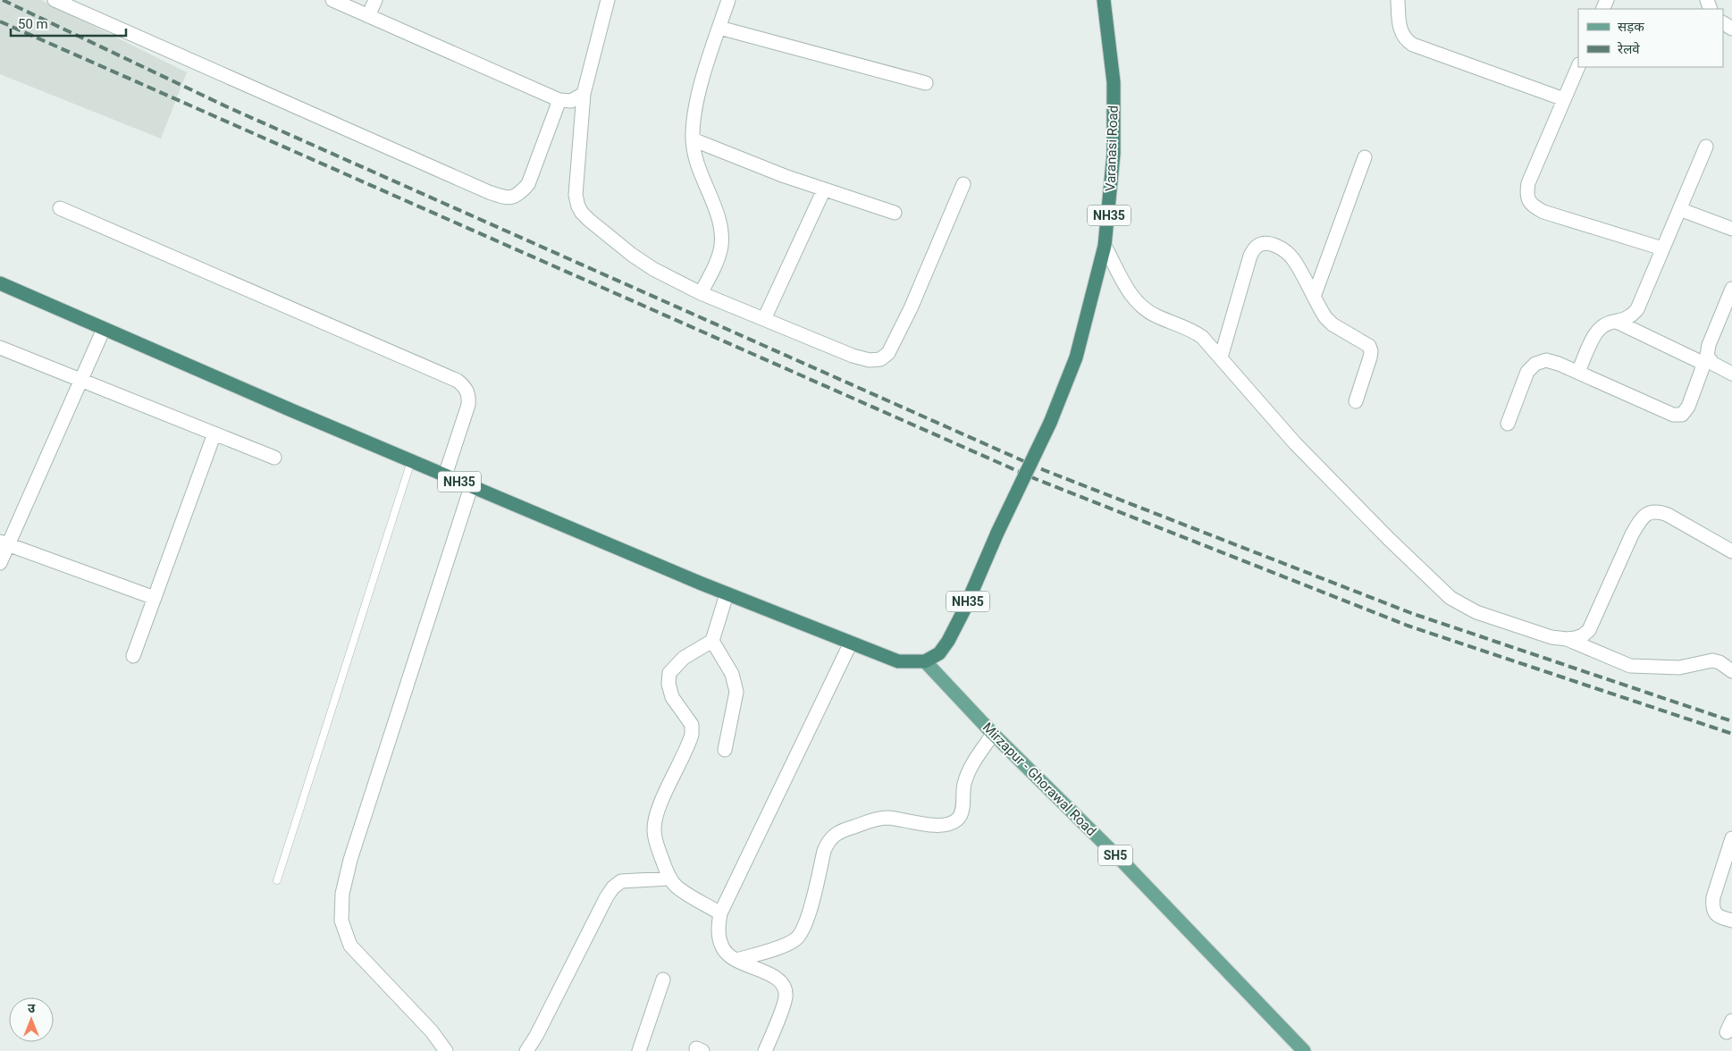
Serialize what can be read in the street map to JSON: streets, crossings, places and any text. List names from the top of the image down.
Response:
{
  "streets": {
    "highway": ["Varanasi Road", "NH35"],
    "main road": ["Mirzapur - Ghorawal Road", "SH5"]
  },
  "crossings": [
    ["Varanasi Road", "NH35"],
    ["Varanasi Road", "Mirzapur - Ghorawal Road"],
    ["NH35", "Mirzapur - Ghorawal Road"]
  ],
  "legend": ["सड़क", "रेलवे"],
  "scale_bar": "50 m",
  "north": "top"
}
